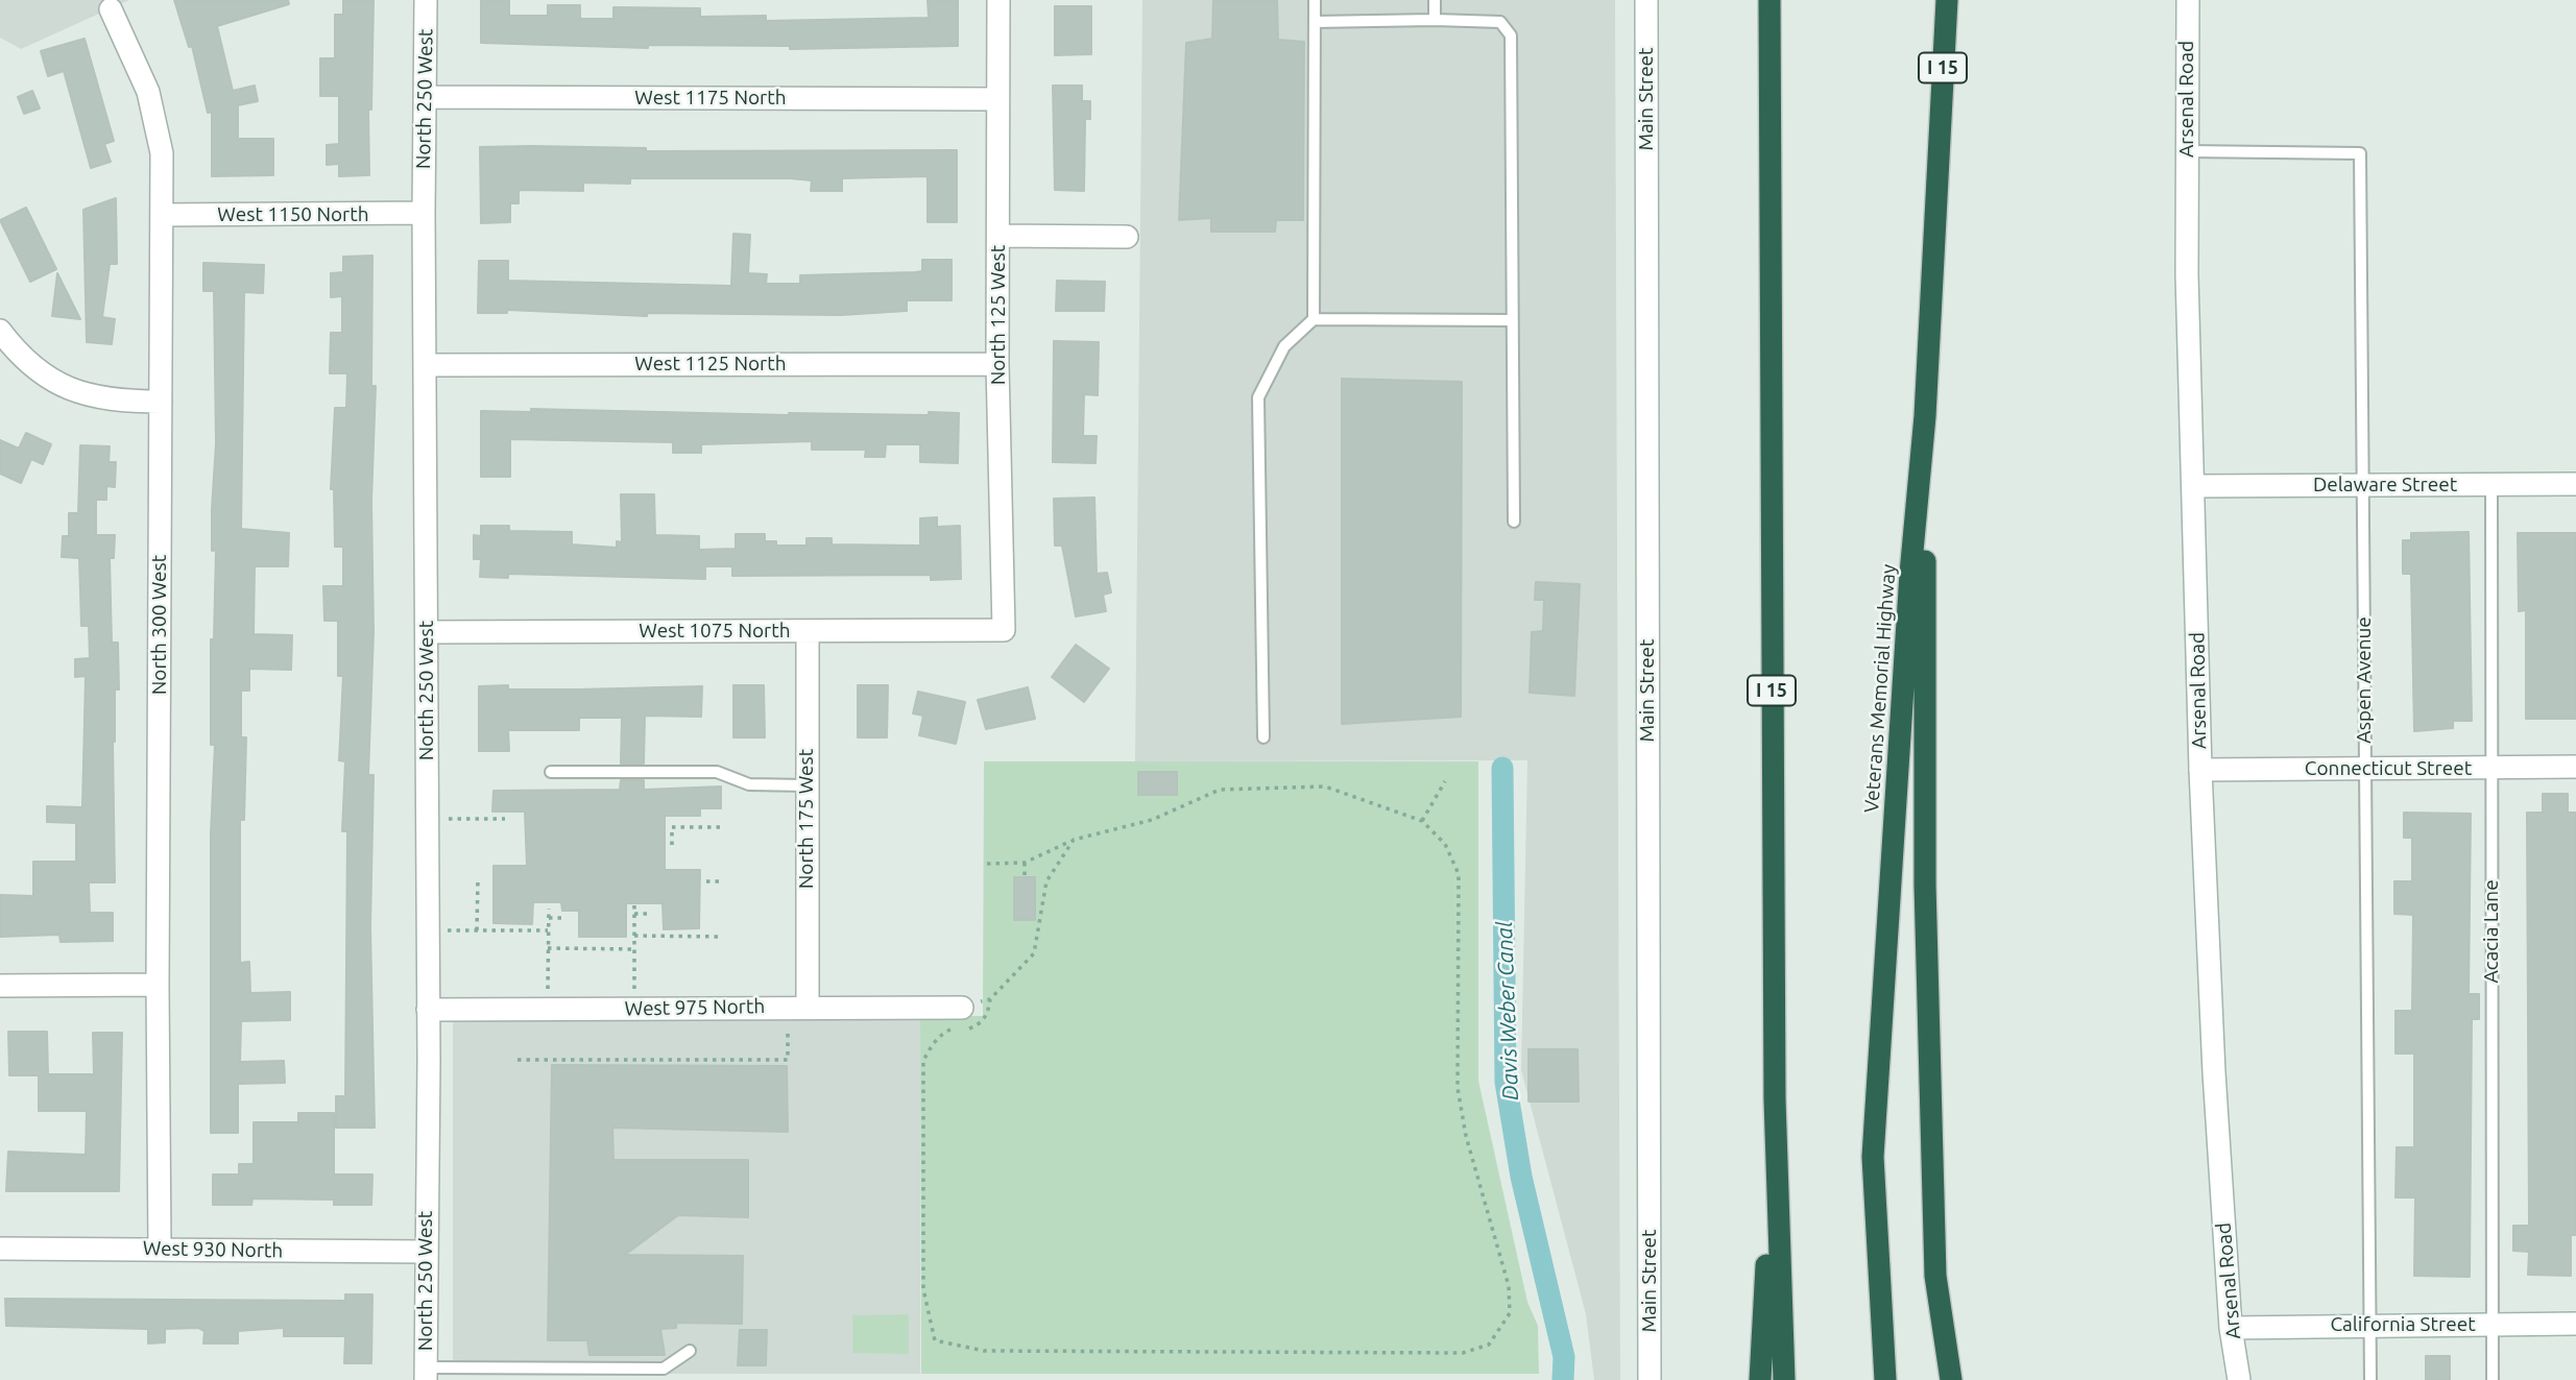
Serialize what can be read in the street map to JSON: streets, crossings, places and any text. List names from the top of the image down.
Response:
{
  "streets": {
    "highway": ["I 15", "Veterans Memorial Highway"],
    "street": [
      "West 1175 North",
      "North 250 West",
      "Main Street",
      "Arsenal Road",
      "West 1150 North",
      "North 125 West",
      "West 1125 North",
      "Delaware Street",
      "North 300 West",
      "West 1075 North",
      "Connecticut Street",
      "North 175 West",
      "West 975 North",
      "West 930 North",
      "California Street"
    ],
    "lane": ["Aspen Avenue", "Acacia Lane"]
  },
  "crossings": [
    ["West 1175 North", "North 250 West"],
    ["West 1175 North", "North 125 West"],
    ["North 250 West", "West 1150 North"],
    ["North 250 West", "West 1125 North"],
    ["North 250 West", "West 1075 North"],
    ["North 250 West", "West 975 North"],
    ["North 250 West", "West 930 North"],
    ["Arsenal Road", "Delaware Street"],
    ["Arsenal Road", "Aspen Avenue"],
    ["Arsenal Road", "Connecticut Street"],
    ["Arsenal Road", "California Street"],
    ["West 1150 North", "North 300 West"],
    ["North 125 West", "West 1125 North"],
    ["North 125 West", "West 1075 North"],
    ["Delaware Street", "Aspen Avenue"],
    ["Delaware Street", "Acacia Lane"],
    ["North 300 West", "West 930 North"],
    ["West 1075 North", "North 175 West"],
    ["Aspen Avenue", "Connecticut Street"],
    ["Aspen Avenue", "California Street"],
    ["Connecticut Street", "Acacia Lane"],
    ["North 175 West", "West 975 North"],
    ["Acacia Lane", "California Street"]
  ],
  "water": ["Davis Weber Canal"]
}
